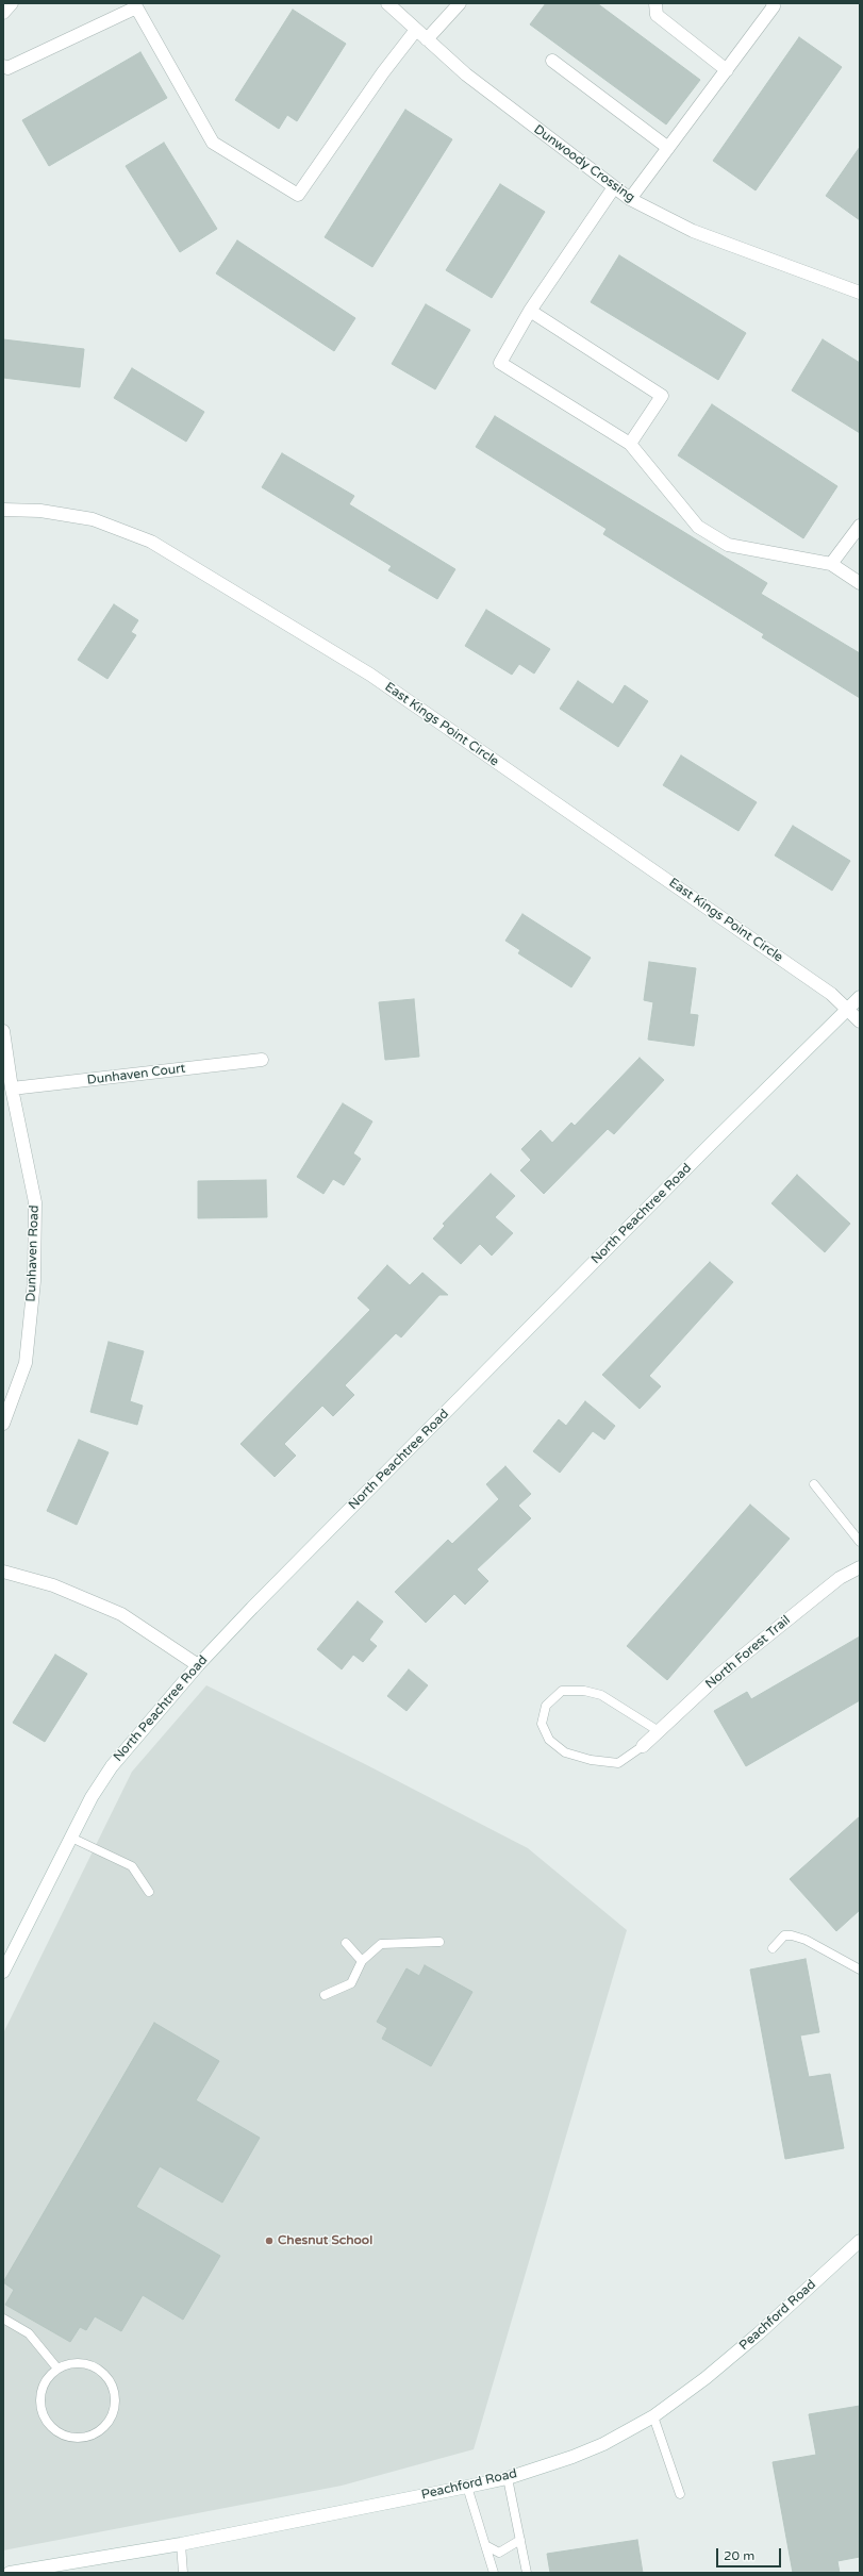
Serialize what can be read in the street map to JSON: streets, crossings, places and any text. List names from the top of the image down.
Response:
{
  "streets": {
    "street": [
      "Dunwoody Crossing",
      "East Kings Point Circle",
      "Dunhaven Court",
      "North Peachtree Road",
      "Dunhaven Road",
      "North Forest Trail",
      "Peachford Road"
    ]
  },
  "crossings": [
    ["East Kings Point Circle", "North Peachtree Road"],
    ["Dunhaven Court", "Dunhaven Road"]
  ],
  "places": ["Chesnut School"],
  "scale_bar": "20 m"
}
